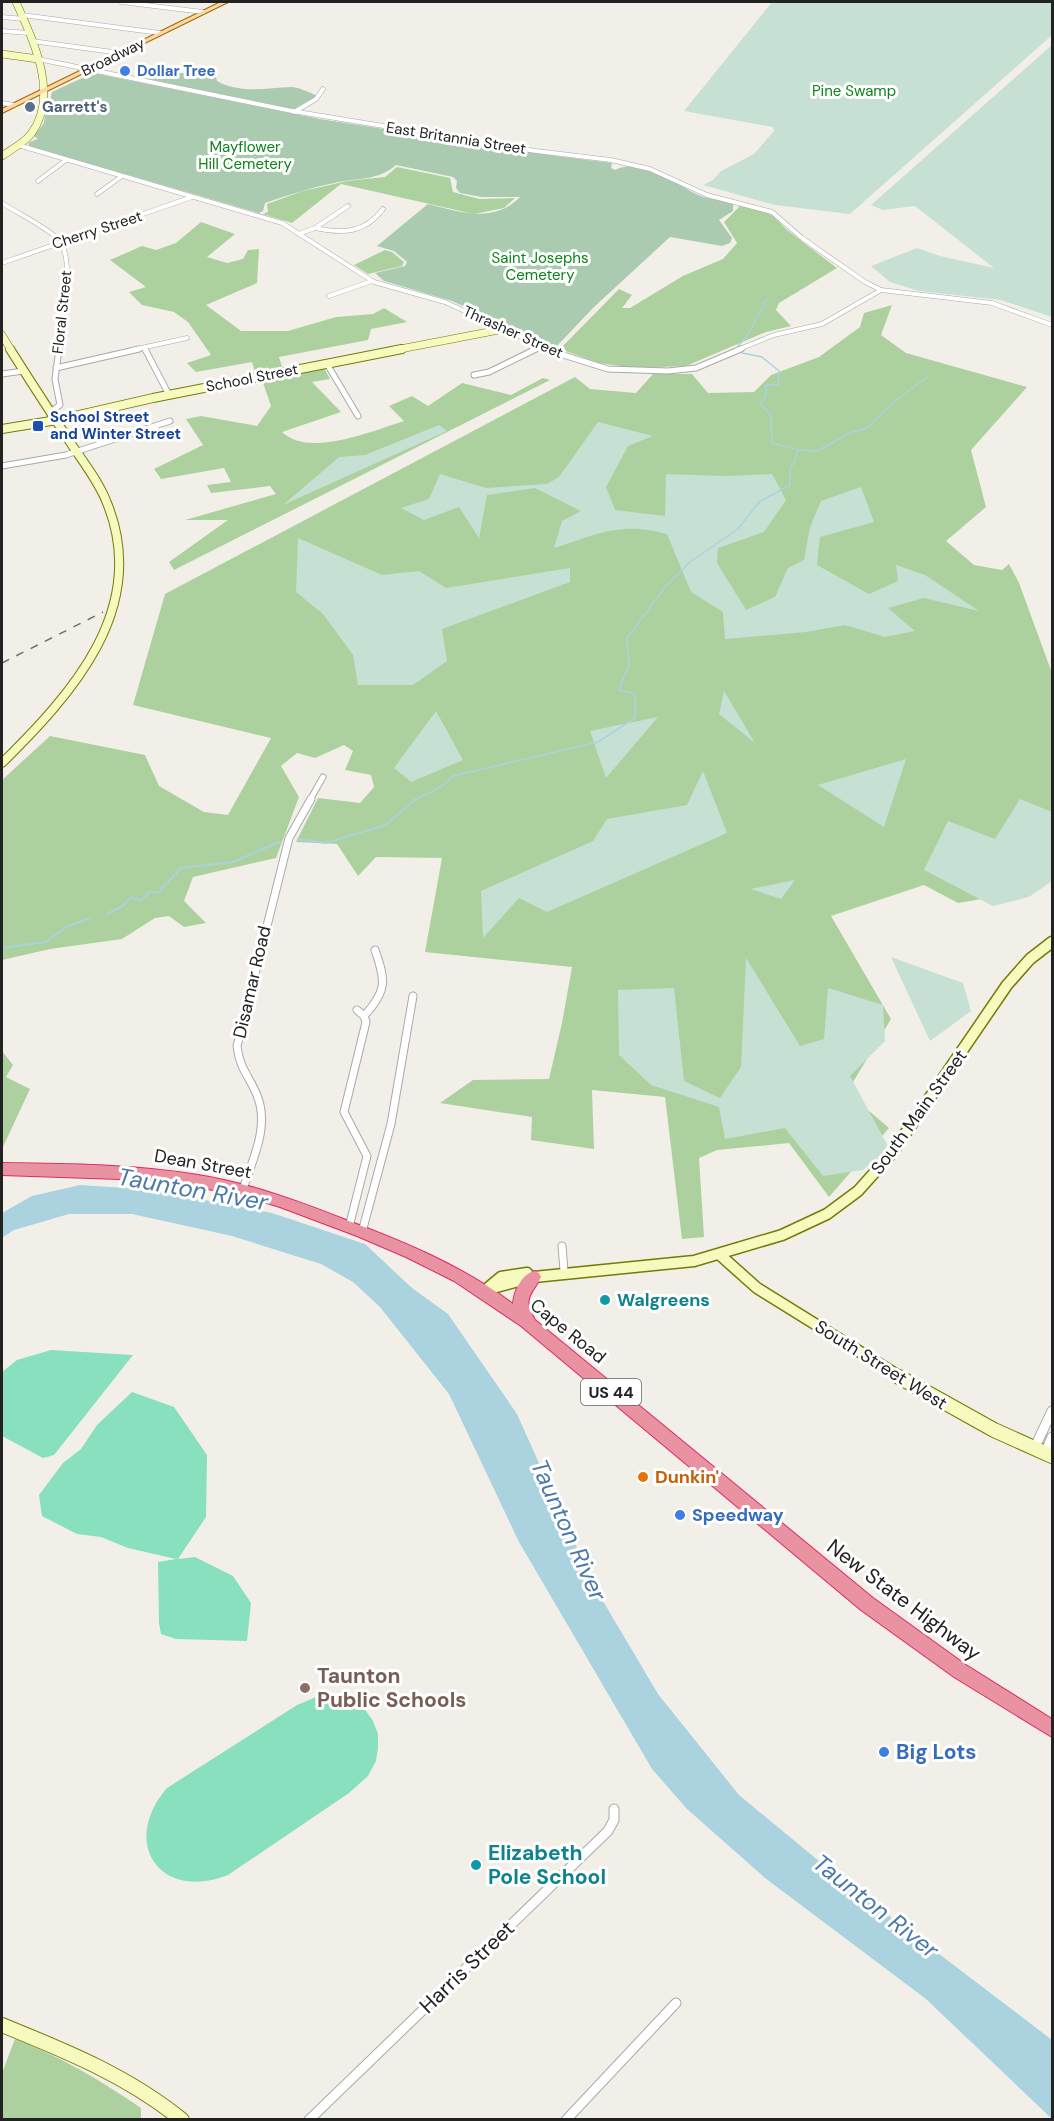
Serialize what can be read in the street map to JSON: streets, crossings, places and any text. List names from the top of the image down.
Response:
{
  "streets": {
    "highway": [
      "Dean Street",
      "Cape Road",
      "US 44",
      "New State Highway"
    ],
    "main road": ["Broadway"],
    "street": [
      "East Britannia Street",
      "Cherry Street",
      "Floral Street",
      "Thrasher Street",
      "School Street",
      "Disamar Road",
      "South Main Street",
      "South Street West",
      "Harris Street"
    ]
  },
  "crossings": [
    ["Broadway", "East Britannia Street"],
    ["East Britannia Street", "Thrasher Street"],
    ["Cherry Street", "Floral Street"],
    ["Cherry Street", "Thrasher Street"],
    ["Thrasher Street", "School Street"],
    ["Disamar Road", "Dean Street"],
    ["South Main Street", "South Street West"],
    ["Dean Street", "Cape Road"],
    ["Cape Road", "New State Highway"]
  ],
  "water": ["Taunton River"],
  "parks": ["Pine Swamp", "Mayflower Hill Cemetery", "Saint Josephs Cemetery"],
  "places": {
    "other": [
      "Dollar Tree",
      "Garrett's",
      "Walgreens",
      "Dunkin'",
      "Speedway",
      "Taunton Public Schools",
      "Big Lots",
      "Elizabeth Pole School"
    ],
    "transit": ["School Street and Winter Street"]
  }
}
